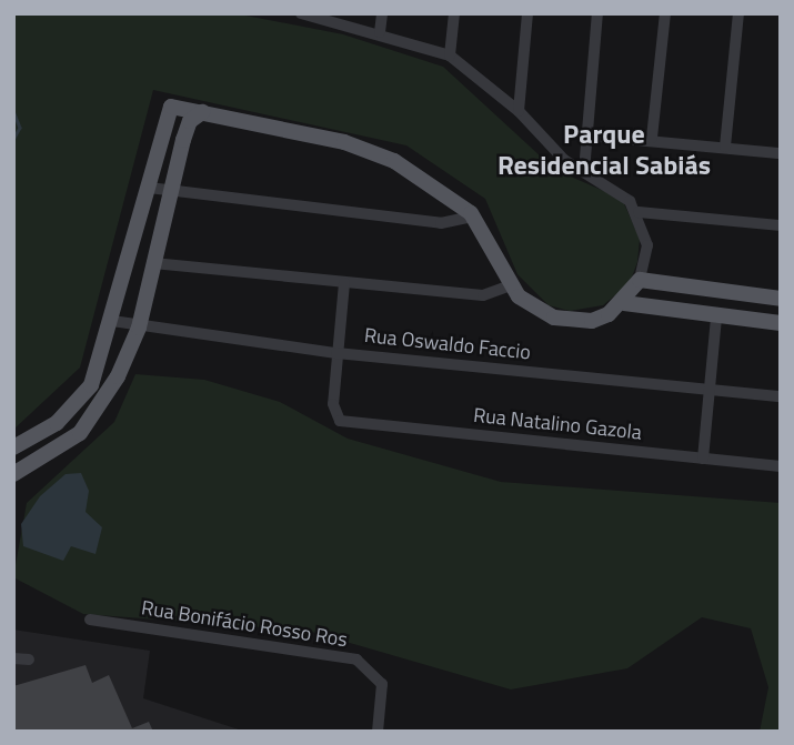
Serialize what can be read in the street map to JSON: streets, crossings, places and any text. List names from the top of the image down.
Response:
{
  "streets": {
    "street": ["Rua Oswaldo Faccio", "Rua Natalino Gazola", "Rua Bonifácio Rosso Ros"]
  },
  "crossings": [
    ["Rua Oswaldo Faccio", "Rua Natalino Gazola"]
  ],
  "districts": ["Parque Residencial Sabiás"]
}
